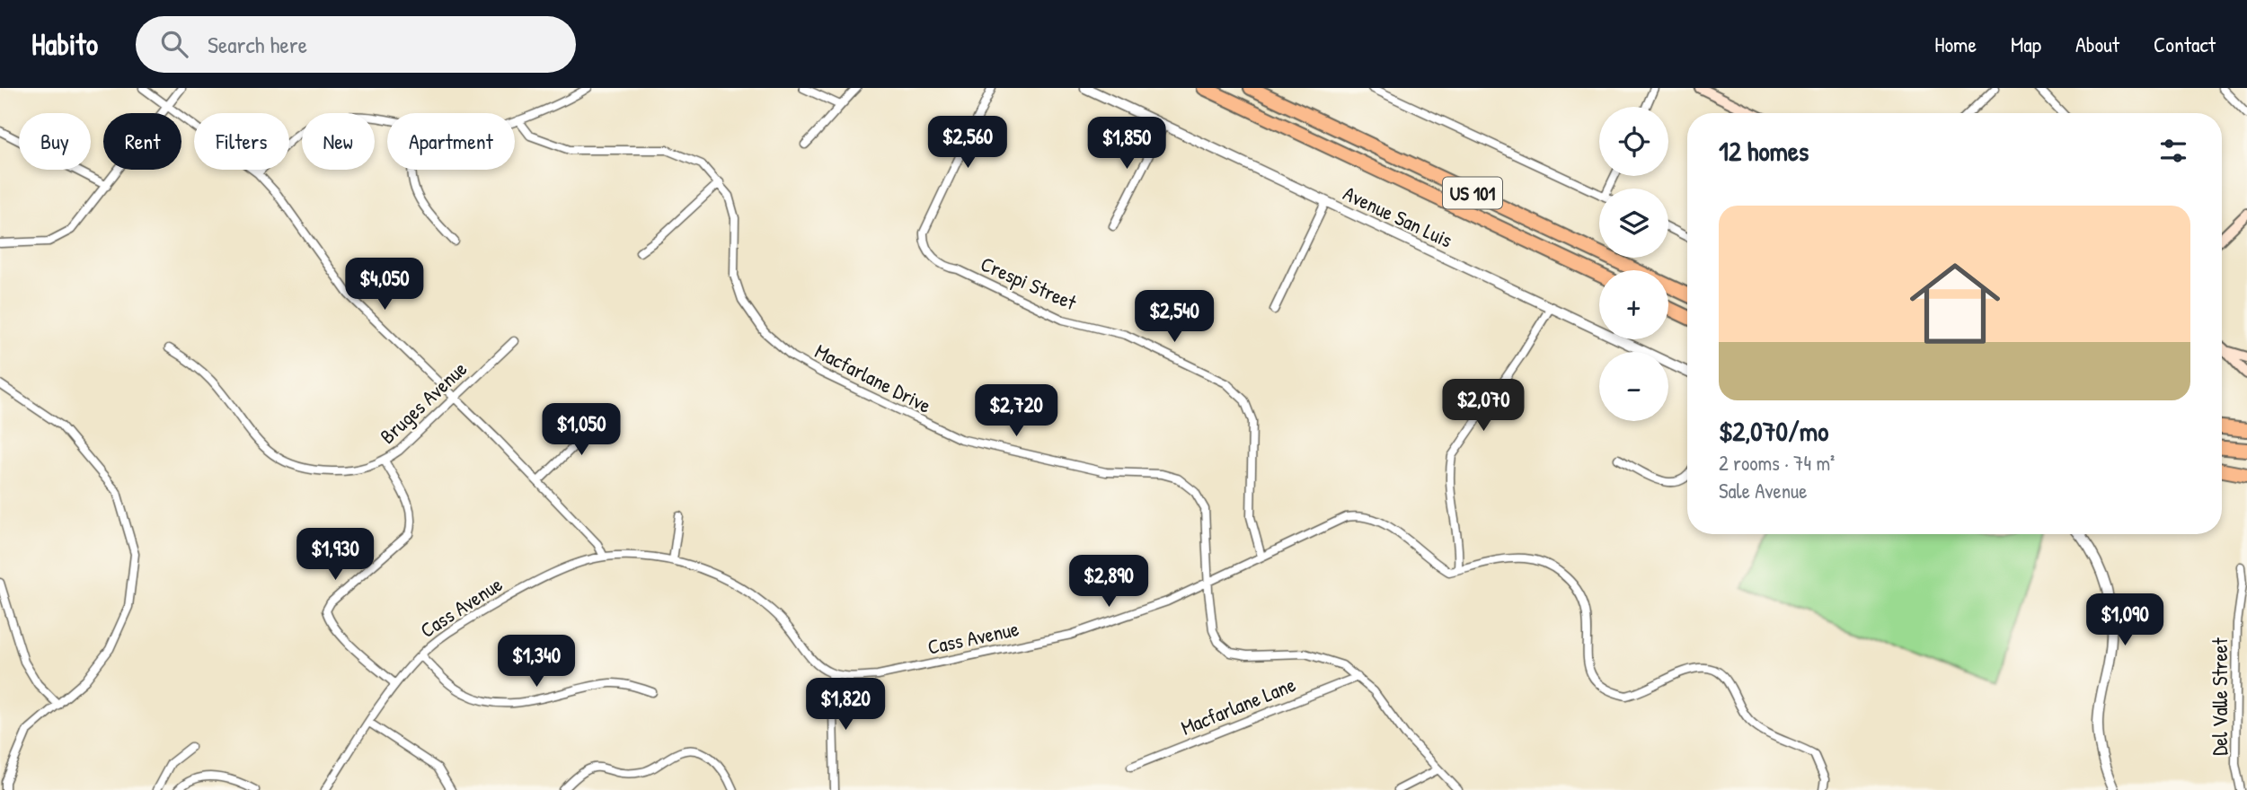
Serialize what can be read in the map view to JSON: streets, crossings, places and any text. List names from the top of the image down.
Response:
{
  "streets": {
    "highway": ["US 101"],
    "street": [
      "Avenue San Luis",
      "Crespi Street",
      "Macfarlane Drive",
      "Bruges Avenue",
      "Cass Avenue",
      "Del Valle Street",
      "Macfarlane Lane"
    ]
  },
  "crossings": [
    ["Crespi Street", "Cass Avenue"],
    ["Macfarlane Drive", "Cass Avenue"],
    ["Macfarlane Drive", "Macfarlane Lane"]
  ],
  "page": {
    "header": "Habito",
    "search": "Search here",
    "nav": [
      "Home",
      "Map",
      "About",
      "Contact"
    ],
    "map_buttons": ["+", "−"],
    "chip": [
      "Buy",
      "Rent",
      "Filters",
      "New",
      "Apartment"
    ],
    "heading": "12 homes",
    "price": [
      "$2,560",
      "$1,850",
      "$4,050",
      "$2,540",
      "$2,070",
      "$2,720",
      "$1,050",
      "$1,930",
      "$2,890",
      "$1,090",
      "$1,340",
      "$1,820"
    ],
    "list": [
      {
        "name": "$2,070/mo",
        "note": "2 rooms · 74 m² · Sale Avenue"
      }
    ]
  }
}
